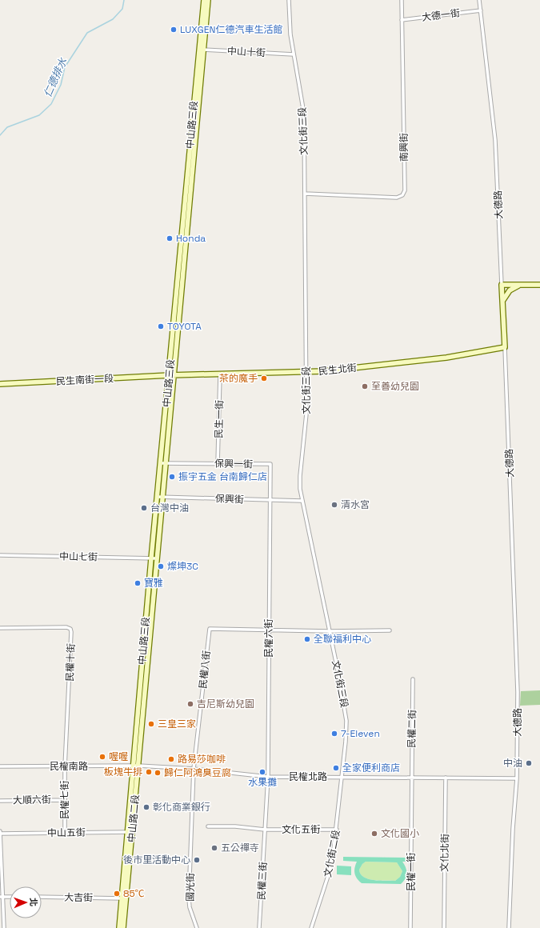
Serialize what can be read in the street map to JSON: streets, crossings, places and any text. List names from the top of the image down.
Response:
{
  "streets": {
    "main road": [
      "中山路三段",
      "大德路",
      "民生北街",
      "民生南街一段",
      "中山路二段"
    ],
    "street": [
      "大德一街",
      "中山十街",
      "文化街三段",
      "南興街",
      "民生一街",
      "保興一街",
      "保興街",
      "中山七街",
      "民權六街",
      "民權十街",
      "民權八街",
      "民權二街",
      "民權南路",
      "民權北路",
      "大順六街",
      "民權七街",
      "文化五街",
      "中山五街",
      "文化北街",
      "文化街二段",
      "民權一街",
      "民權三街",
      "國光街",
      "大吉街"
    ]
  },
  "crossings": [
    ["大德一街", "南興街"],
    ["大德一街", "大德路"],
    ["中山十街", "中山路三段"],
    ["中山十街", "文化街三段"],
    ["中山路三段", "民生北街"],
    ["中山路三段", "民生南街一段"],
    ["中山路三段", "保興一街"],
    ["中山路三段", "保興街"],
    ["中山路三段", "中山七街"],
    ["中山路三段", "民權南路"],
    ["中山路三段", "民權北路"],
    ["中山路三段", "中山路二段"],
    ["文化街三段", "南興街"],
    ["文化街三段", "民生北街"],
    ["文化街三段", "保興街"],
    ["文化街三段", "民權北路"],
    ["文化街三段", "文化街二段"],
    ["大德路", "民生北街"],
    ["大德路", "民權北路"],
    ["民生北街", "民生南街一段"],
    ["民生北街", "民生一街"],
    ["民生一街", "保興一街"],
    ["保興一街", "保興街"],
    ["保興一街", "民權六街"],
    ["保興街", "民權六街"],
    ["民權六街", "民權八街"],
    ["民權六街", "民權北路"],
    ["民權六街", "民權三街"],
    ["民權十街", "民權南路"],
    ["民權十街", "民權七街"],
    ["民權八街", "民權北路"],
    ["民權八街", "國光街"],
    ["民權二街", "民權北路"],
    ["民權二街", "民權一街"],
    ["民權南路", "民權北路"],
    ["民權南路", "民權七街"],
    ["民權南路", "中山路二段"],
    ["民權北路", "中山路二段"],
    ["民權北路", "文化北街"],
    ["民權北路", "文化街二段"],
    ["民權北路", "民權一街"],
    ["民權北路", "民權三街"],
    ["民權北路", "國光街"],
    ["大順六街", "民權七街"],
    ["民權七街", "中山五街"],
    ["中山路二段", "中山五街"],
    ["中山路二段", "大吉街"],
    ["文化五街", "文化街二段"],
    ["文化五街", "民權三街"]
  ],
  "water": ["仁德排水"],
  "places": [
    "LUXGEN仁德汽車生活館",
    "Honda",
    "TOYOTA",
    "茶的魔手",
    "至善幼兒園",
    "振宇五金 台南歸仁店",
    "清水宮",
    "台灣中油",
    "燦坤3C",
    "寶雅",
    "全聯福利中心",
    "吉尼斯幼兒園",
    "三皇三家",
    "7-Eleven",
    "喔喔",
    "路易莎咖啡",
    "中油",
    "全家便利商店",
    "板塊牛排",
    "水果攤",
    "歸仁阿鴻臭豆腐",
    "彰化商業銀行",
    "文化國小",
    "五公禪寺",
    "後市里活動中心",
    "85℃"
  ],
  "north": "right"
}
